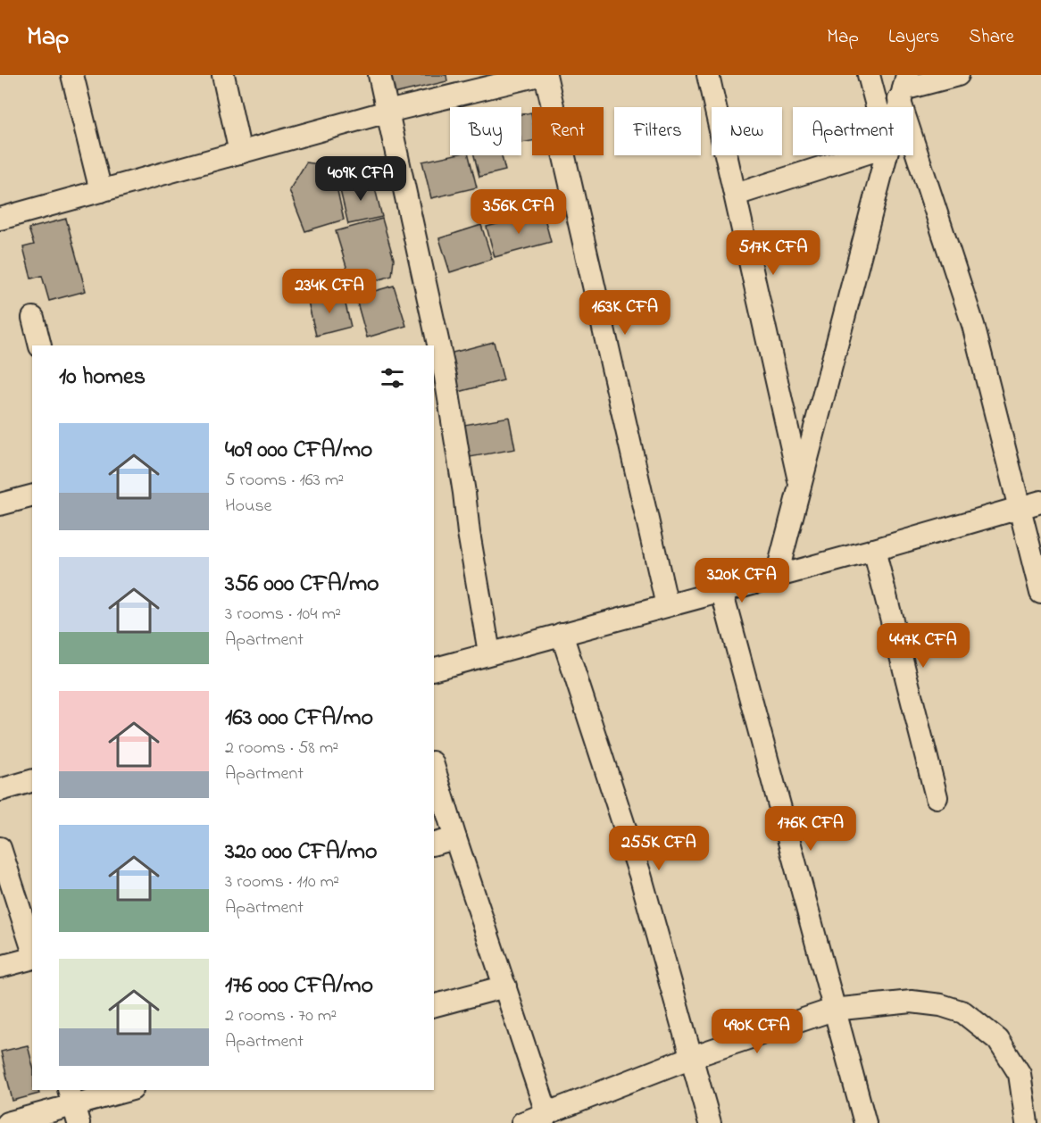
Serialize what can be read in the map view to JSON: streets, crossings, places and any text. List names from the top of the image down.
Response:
{
  "page": {
    "header": "Map",
    "nav": ["Map", "Layers", "Share"],
    "chip": [
      "Buy",
      "Rent",
      "Filters",
      "New",
      "Apartment"
    ],
    "price": [
      "409K CFA",
      "356K CFA",
      "517K CFA",
      "234K CFA",
      "163K CFA",
      "320K CFA",
      "447K CFA",
      "176K CFA",
      "255K CFA",
      "490K CFA"
    ],
    "heading": "10 homes",
    "list": [
      {
        "name": "409 000 CFA/mo",
        "note": "5 rooms · 163 m² · House"
      },
      {
        "name": "356 000 CFA/mo",
        "note": "3 rooms · 104 m² · Apartment"
      },
      {
        "name": "163 000 CFA/mo",
        "note": "2 rooms · 58 m² · Apartment"
      },
      {
        "name": "320 000 CFA/mo",
        "note": "3 rooms · 110 m² · Apartment"
      },
      {
        "name": "176 000 CFA/mo",
        "note": "2 rooms · 70 m² · Apartment"
      }
    ]
  }
}
